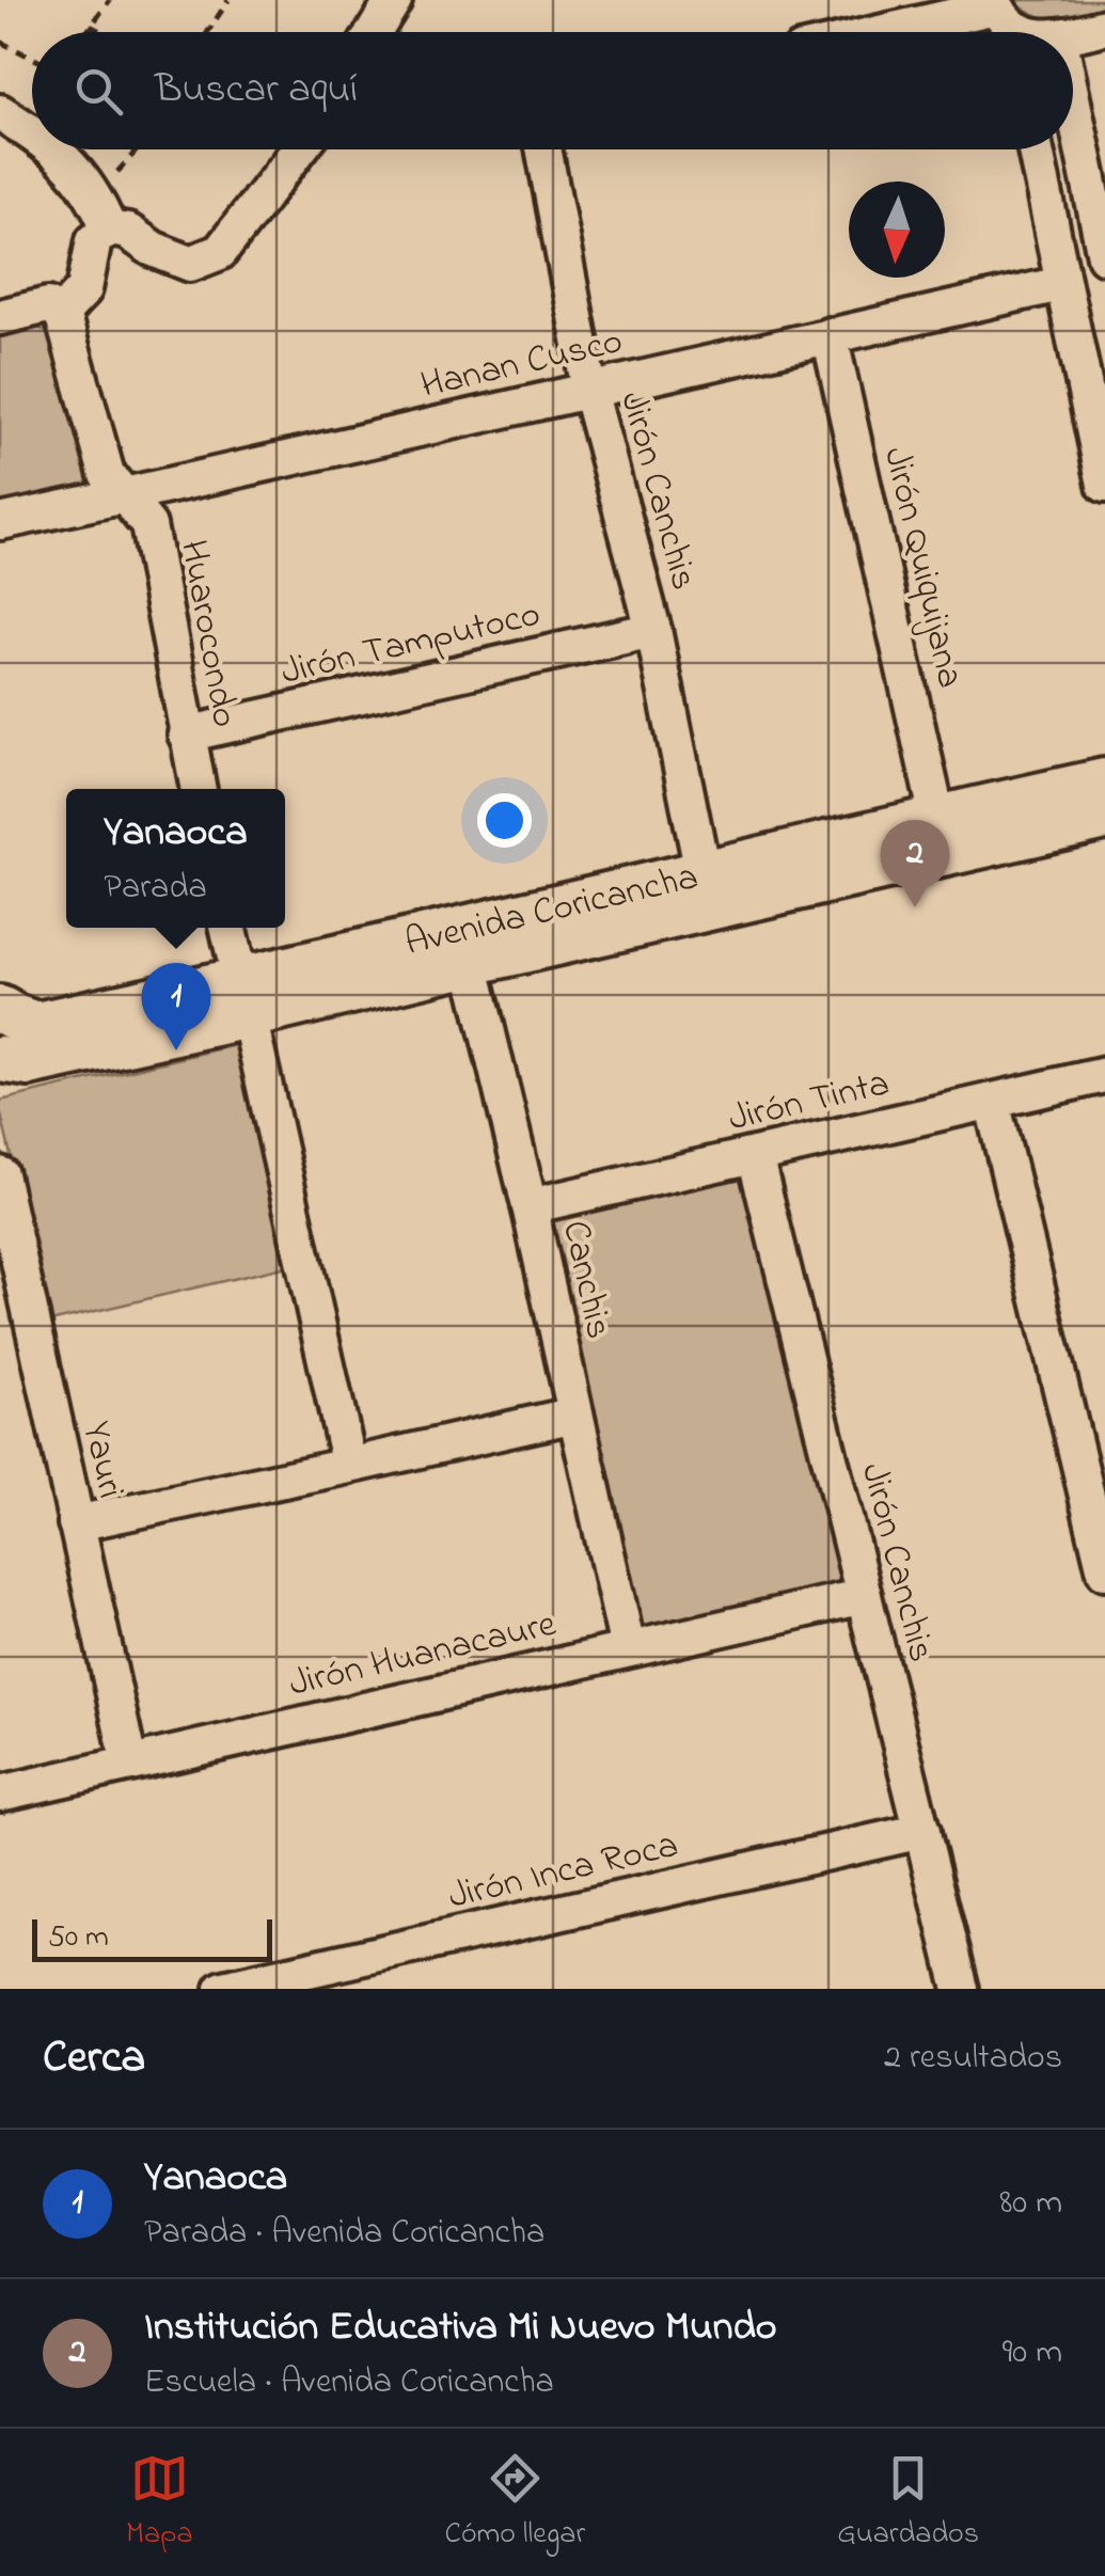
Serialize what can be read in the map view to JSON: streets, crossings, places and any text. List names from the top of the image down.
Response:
{
  "streets": {
    "street": [
      "Hanan Cusco",
      "Jirón Canchis",
      "Jirón Quiquijana",
      "Huarocondo",
      "Jirón Tamputoco",
      "Avenida Coricancha",
      "Jirón Tinta",
      "Canchis",
      "Yauri",
      "Jirón Huanacaure",
      "Jirón Inca Roca"
    ]
  },
  "crossings": [
    ["Hanan Cusco", "Jirón Canchis"],
    ["Hanan Cusco", "Jirón Quiquijana"],
    ["Hanan Cusco", "Huarocondo"],
    ["Jirón Canchis", "Jirón Tamputoco"],
    ["Jirón Canchis", "Avenida Coricancha"],
    ["Jirón Canchis", "Jirón Tinta"],
    ["Jirón Canchis", "Jirón Huanacaure"],
    ["Jirón Canchis", "Jirón Inca Roca"],
    ["Jirón Quiquijana", "Avenida Coricancha"],
    ["Huarocondo", "Jirón Tamputoco"],
    ["Avenida Coricancha", "Canchis"],
    ["Jirón Tinta", "Canchis"],
    ["Canchis", "Jirón Huanacaure"],
    ["Yauri", "Jirón Huanacaure"]
  ],
  "scale_bar": "50 m",
  "north": "bottom",
  "page": {
    "search": "Buscar aquí",
    "popup": ["Yanaoca", "Parada"],
    "pins": ["2", "1"],
    "scale": "50 m",
    "heading": ["Cerca", "2 resultados"],
    "list": [
      {
        "mark": "1",
        "name": "Yanaoca",
        "note": "Parada · Avenida Coricancha",
        "value": "80 m"
      },
      {
        "mark": "2",
        "name": "Institución Educativa Mi Nuevo Mundo",
        "note": "Escuela · Avenida Coricancha",
        "value": "90 m"
      }
    ],
    "nav": ["Mapa", "Cómo llegar", "Guardados"]
  }
}
